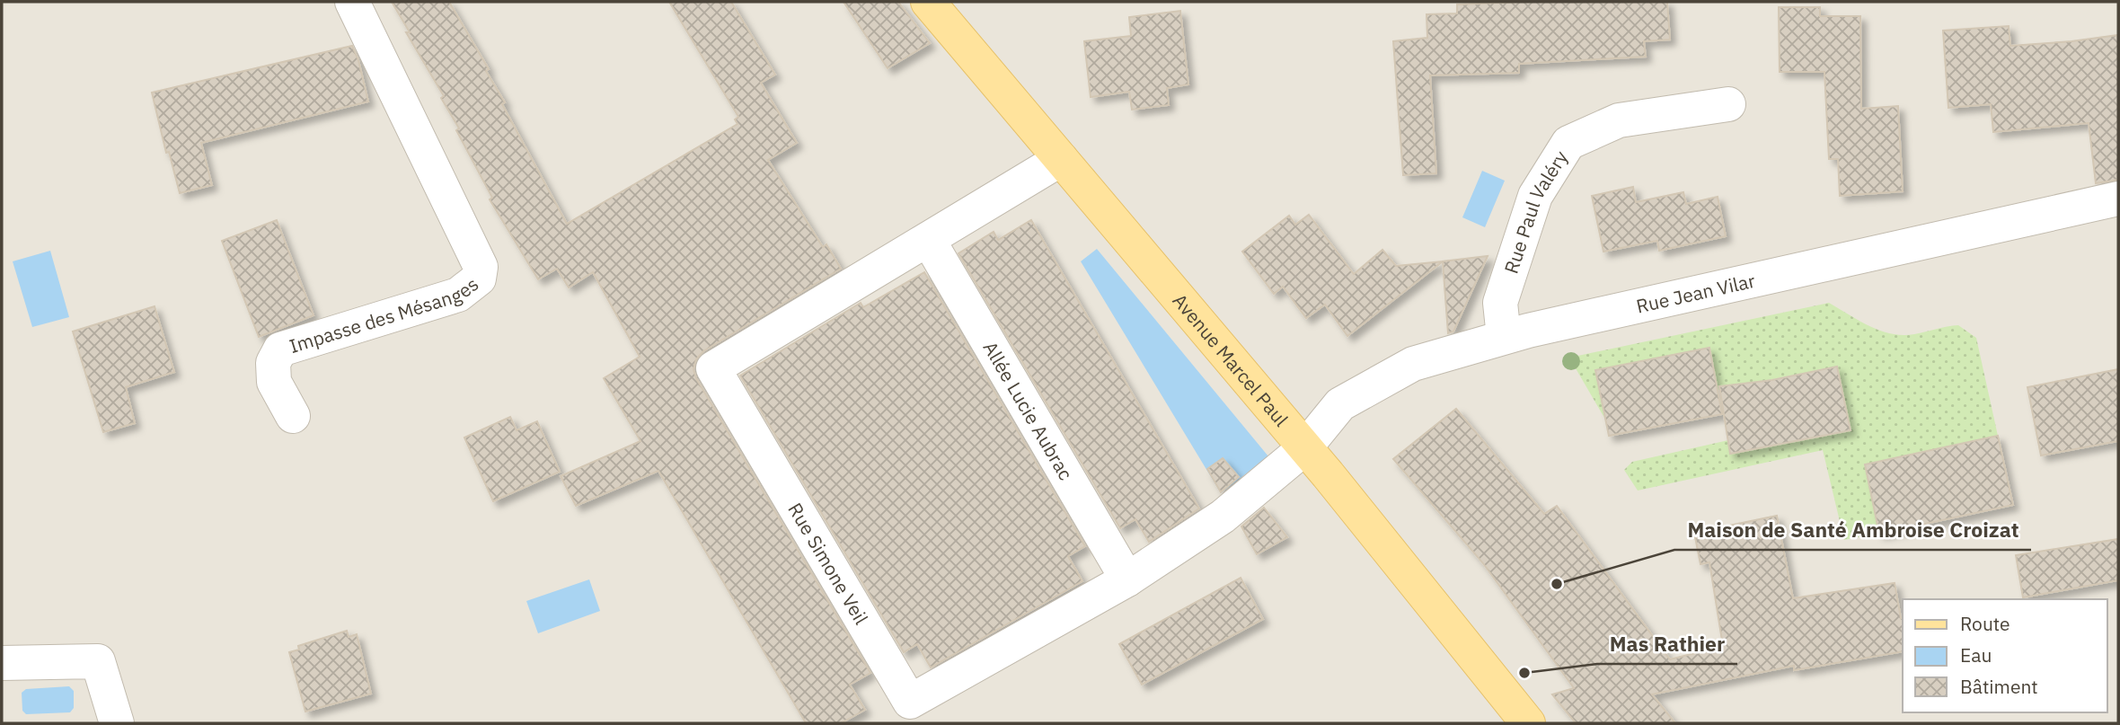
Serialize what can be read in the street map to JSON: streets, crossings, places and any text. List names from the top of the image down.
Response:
{
  "streets": {
    "main road": ["Avenue Marcel Paul"],
    "street": [
      "Rue Paul Valéry",
      "Rue Jean Vilar",
      "Impasse des Mésanges",
      "Allée Lucie Aubrac",
      "Rue Simone Veil"
    ]
  },
  "crossings": [
    ["Rue Paul Valéry", "Rue Jean Vilar"],
    ["Rue Jean Vilar", "Avenue Marcel Paul"],
    ["Rue Jean Vilar", "Rue Simone Veil"],
    ["Avenue Marcel Paul", "Rue Simone Veil"],
    ["Allée Lucie Aubrac", "Rue Simone Veil"]
  ],
  "places": ["Maison de Santé Ambroise Croizat", "Mas Rathier"],
  "legend": ["Route", "Eau", "Bâtiment"]
}
